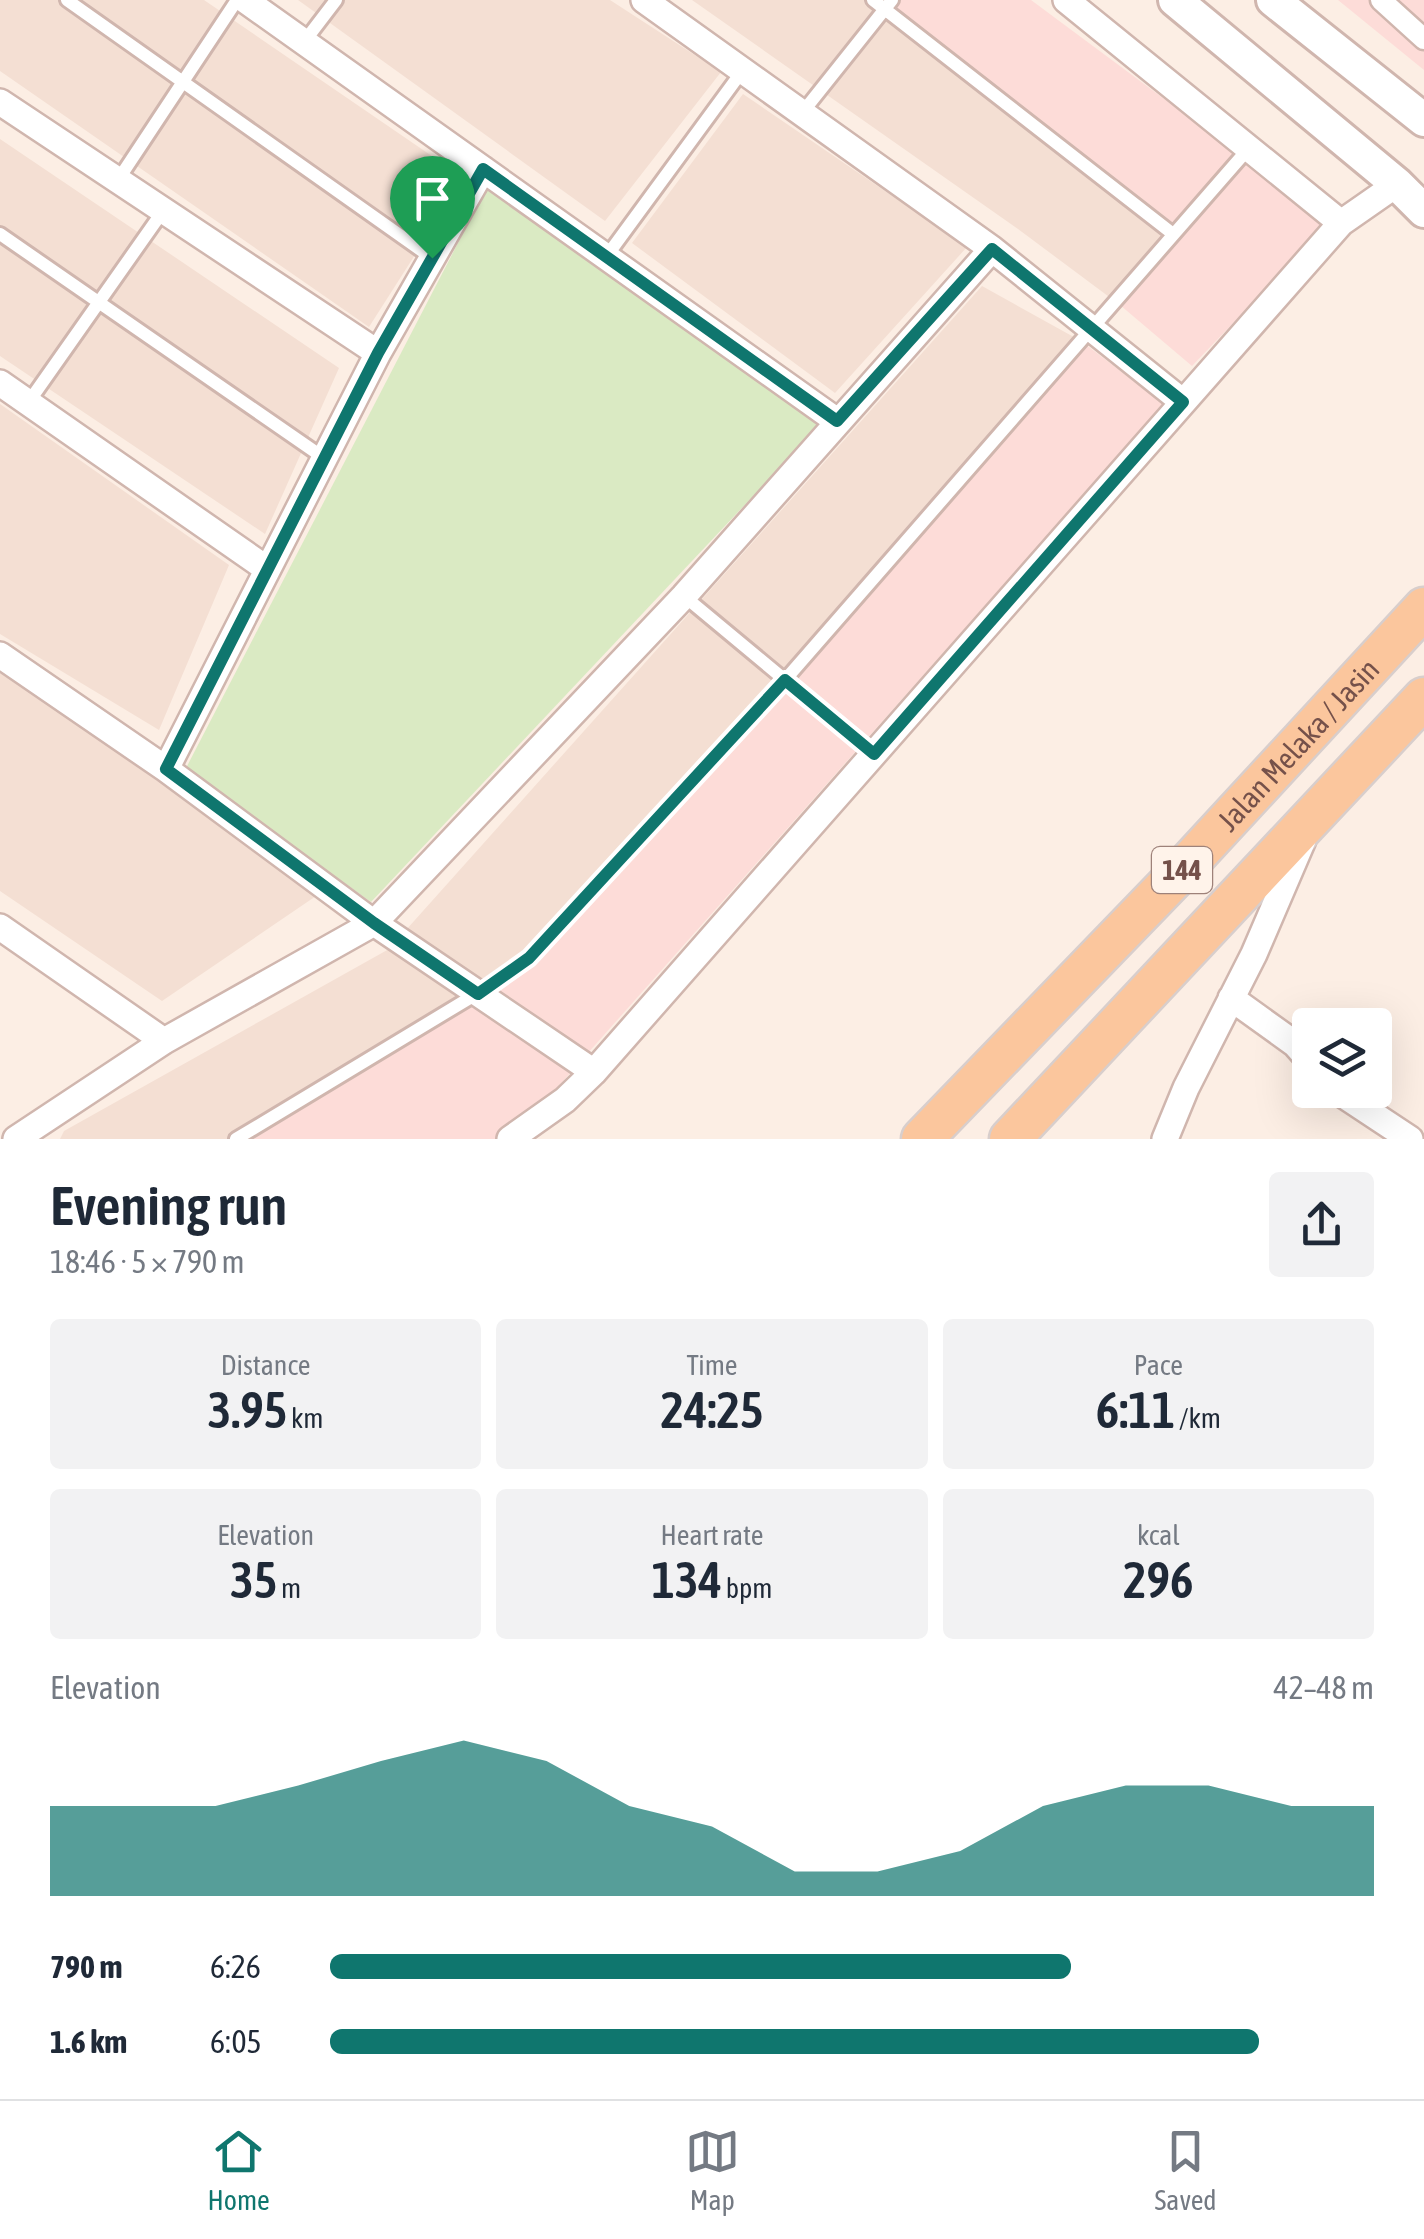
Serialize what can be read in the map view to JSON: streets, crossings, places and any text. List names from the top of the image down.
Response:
{
  "streets": {
    "main road": ["Jalan Melaka / Jasin", "144"]
  },
  "page": {
    "heading": ["Evening run", "18:46 · 5 × 790 m"],
    "stats": [
      ["Distance", "3.95 km"],
      ["Time", "24:25"],
      ["Pace", "6:11 /km"],
      ["Elevation", "35 m"],
      ["Heart rate", "134 bpm"],
      ["kcal", "296"]
    ],
    "chart": ["Elevation", "42–48 m"],
    "list": [
      {
        "name": "790 m",
        "note": "6:26"
      },
      {
        "name": "1.6 km",
        "note": "6:05"
      }
    ],
    "tabs": ["Home", "Map", "Saved"]
  }
}
